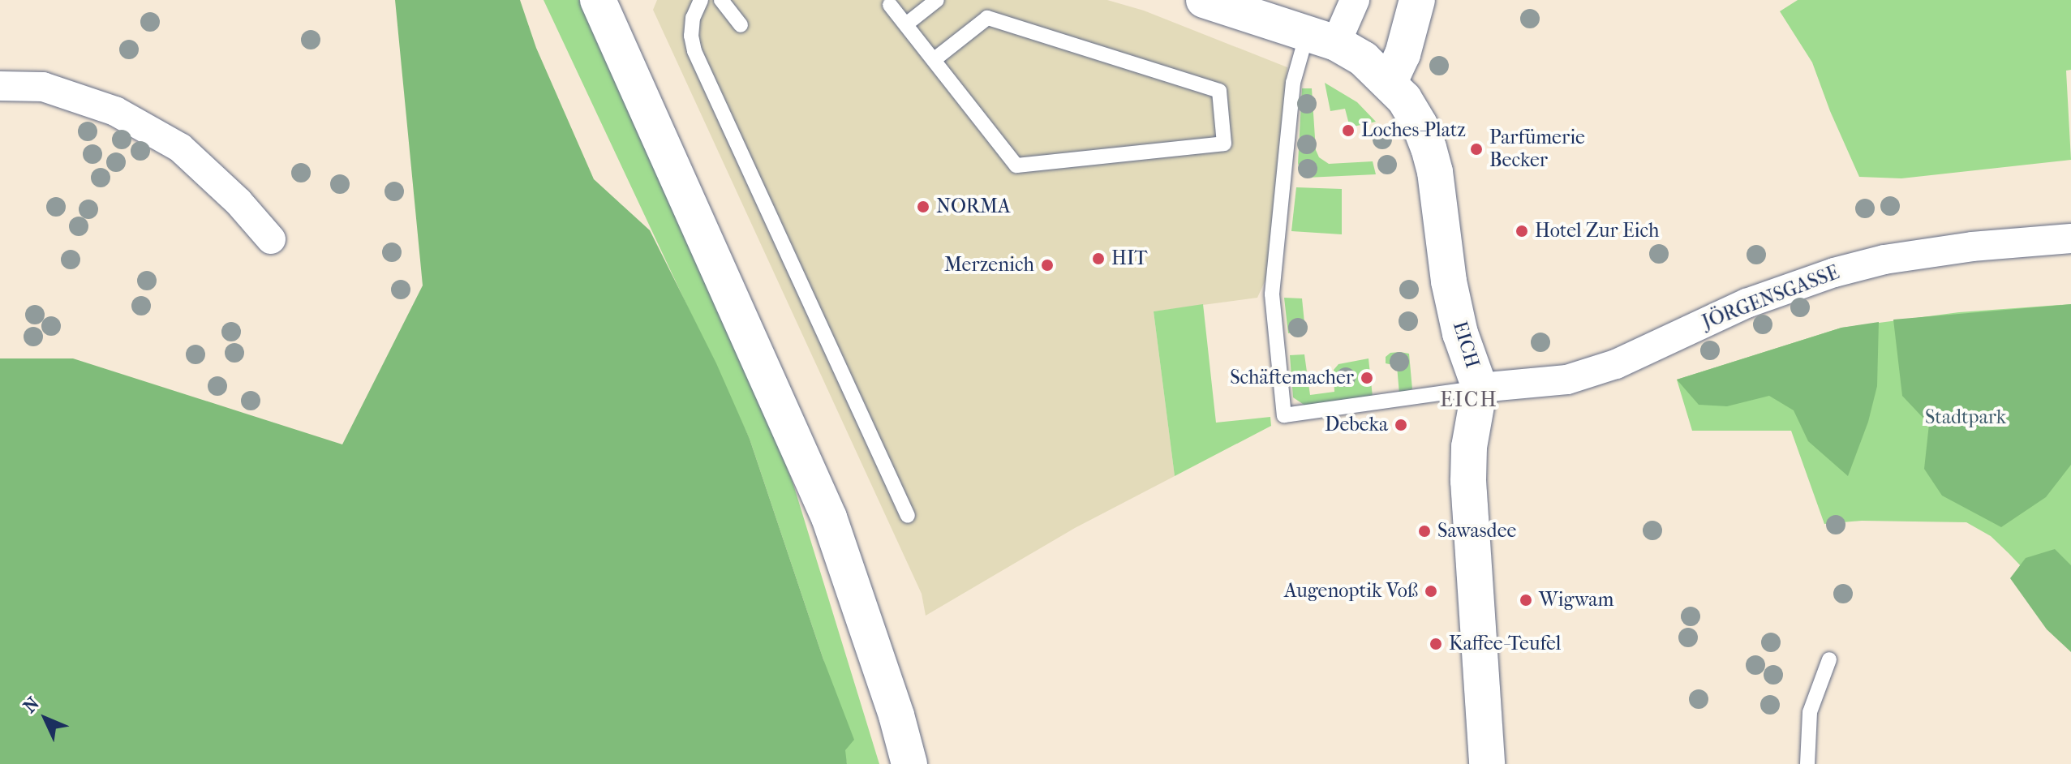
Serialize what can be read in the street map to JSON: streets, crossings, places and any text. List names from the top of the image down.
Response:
{
  "streets": {
    "street": ["JÖRGENSGASSE", "EICH"]
  },
  "crossings": [
    ["JÖRGENSGASSE", "EICH"]
  ],
  "districts": ["EICH"],
  "parks": ["Stadtpark"],
  "places": [
    "Loches-Platz",
    "Parfümerie Becker",
    "NORMA",
    "Hotel Zur Eich",
    "HIT",
    "Merzenich",
    "Schäftemacher",
    "Debeka",
    "Sawasdee",
    "Augenoptik Voß",
    "Wigwam",
    "Kaffee-Teufel"
  ],
  "north": "top left"
}
